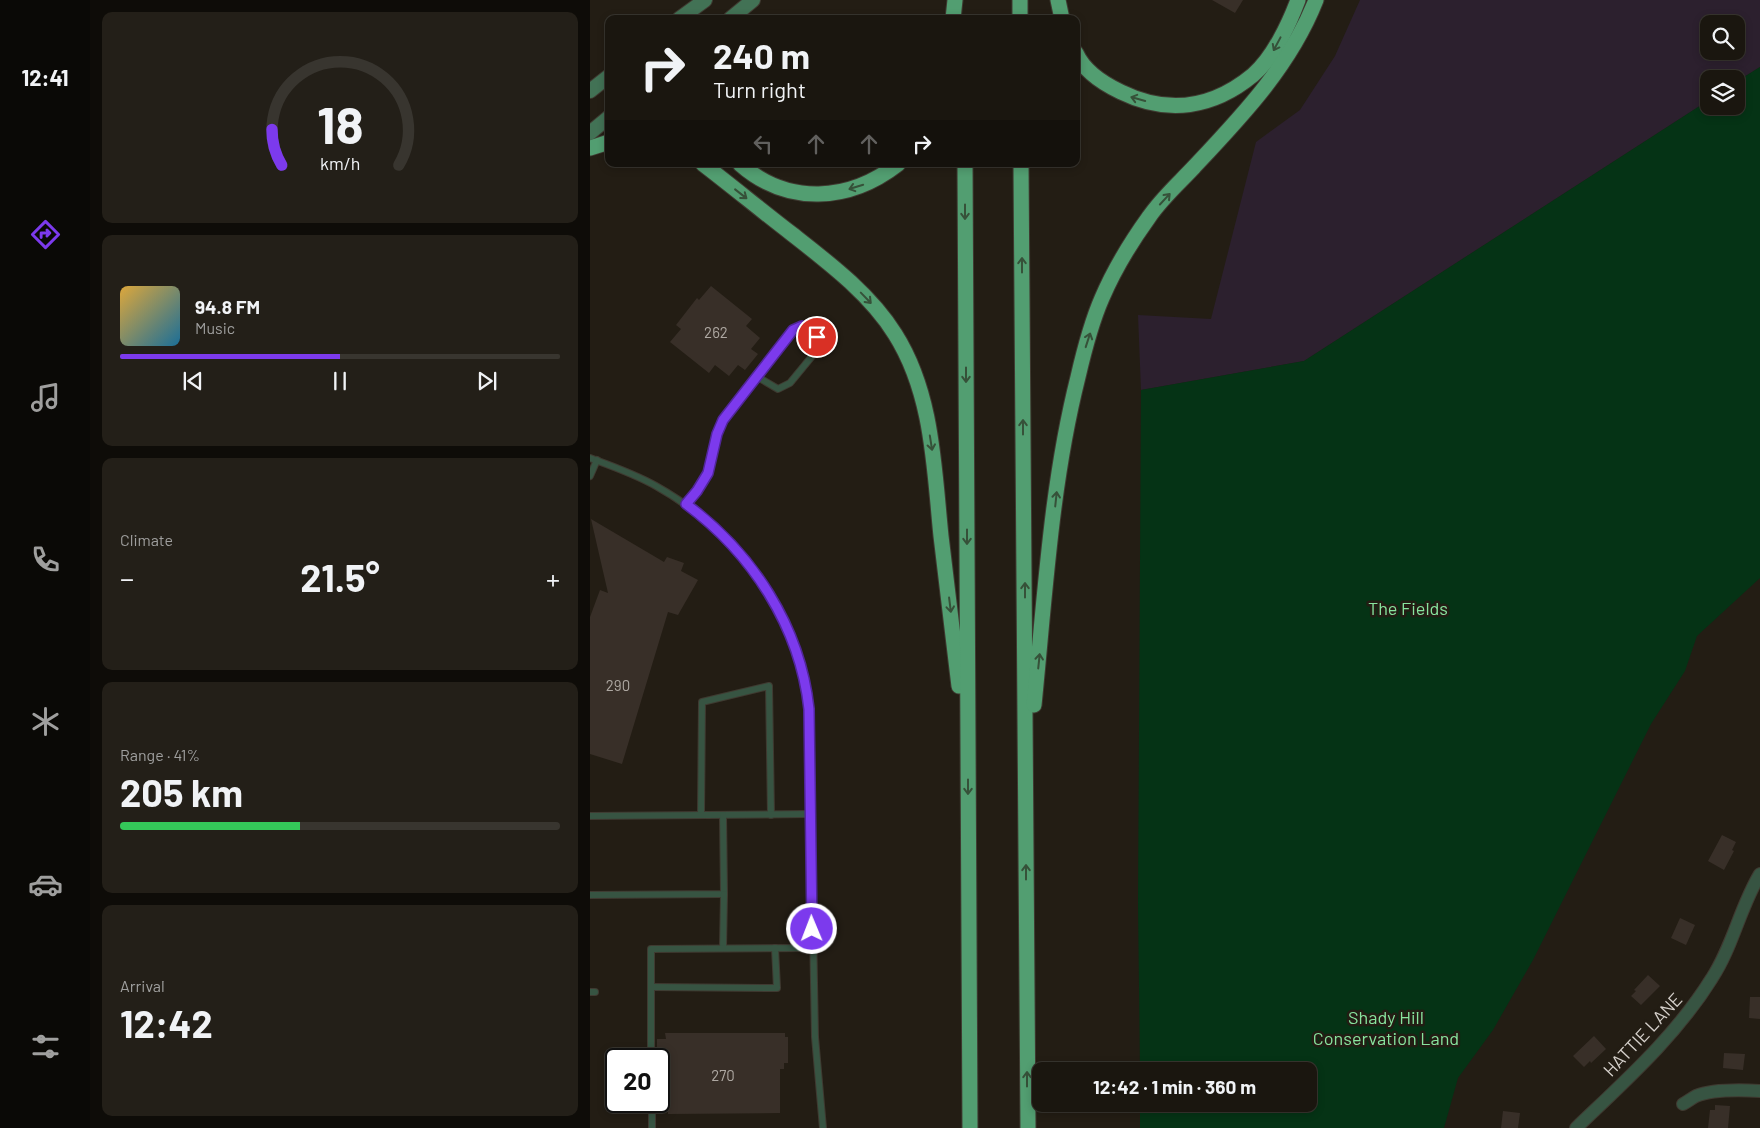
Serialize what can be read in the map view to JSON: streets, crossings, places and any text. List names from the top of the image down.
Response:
{
  "streets": {
    "street": ["HATTIE LANE"]
  },
  "parks": ["The Fields", "Shady Hill Conservation Land"],
  "house_numbers": ["262", "290", "270"],
  "page": {
    "tabs": "12:41",
    "turn": ["240 m", "Turn right"],
    "song": ["94.8 FM", "Music"],
    "tile": [
      "Climate",
      ["Range · 41%", "205 km"],
      ["Arrival", "12:42"]
    ],
    "heat": ["−", "21.5°", "+"],
    "limit": "20",
    "trip": "12:42 · 1 min · 360 m",
    "gauge": ["18", "km/h"]
  }
}
